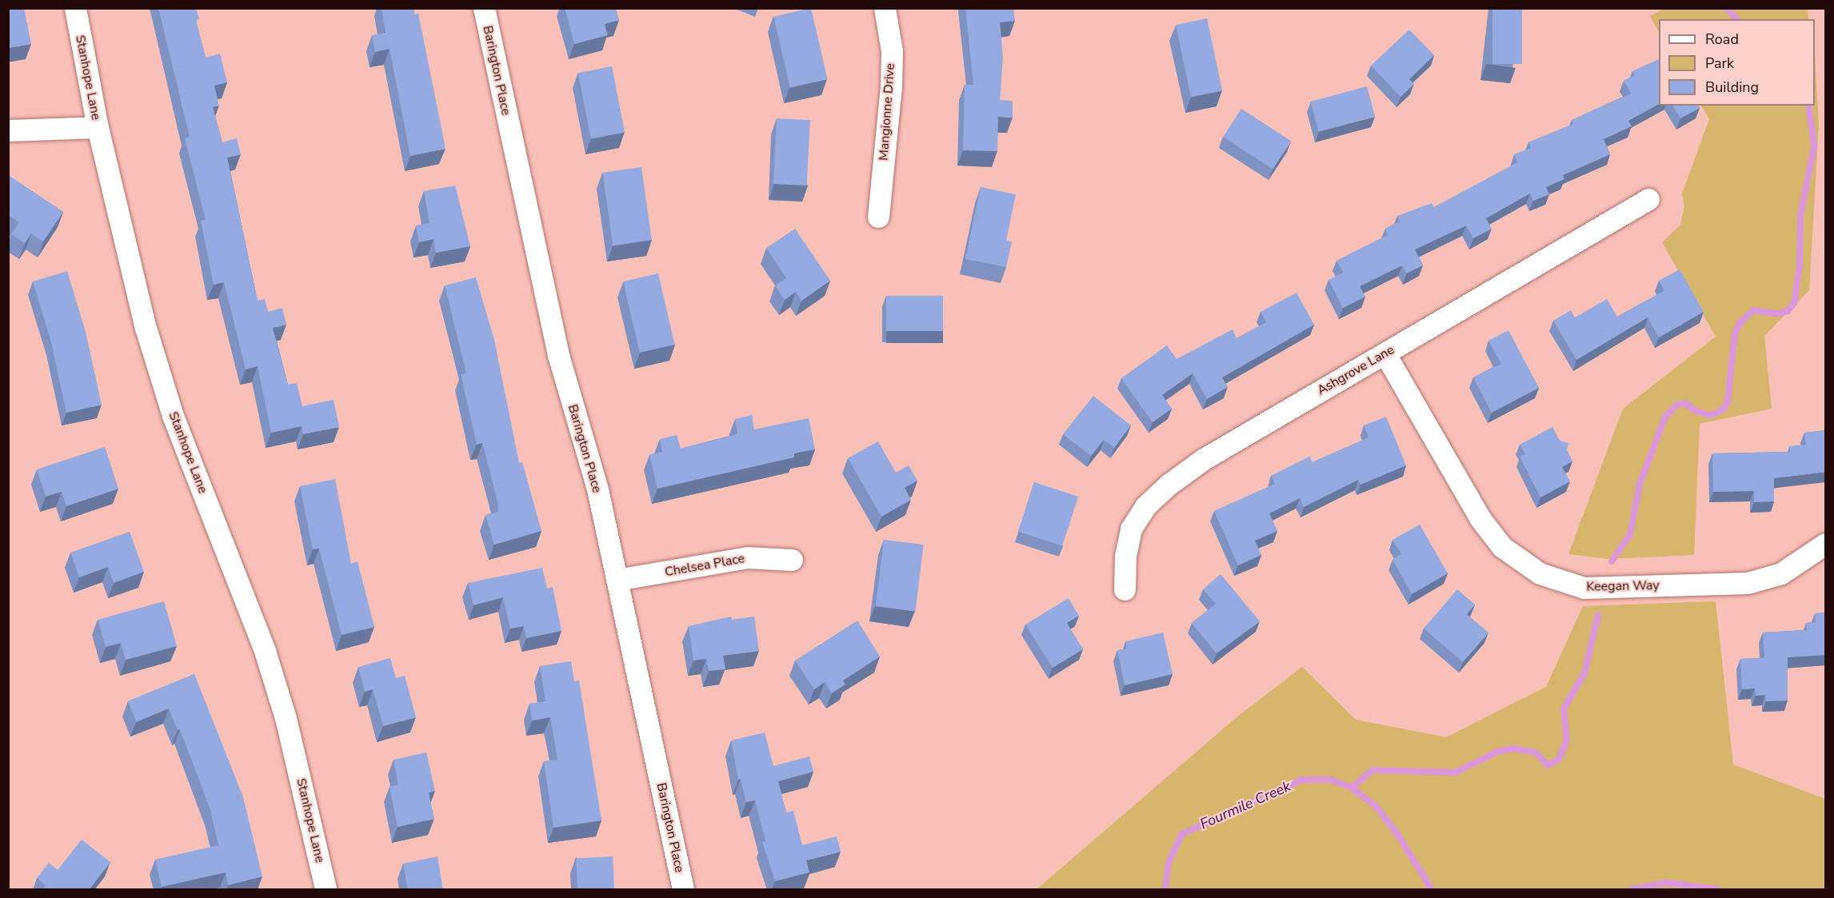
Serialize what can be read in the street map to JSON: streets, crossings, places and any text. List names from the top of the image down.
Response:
{
  "streets": {
    "street": [
      "Barington Place",
      "Stanhope Lane",
      "Mangionne Drive",
      "Ashgrove Lane",
      "Chelsea Place",
      "Keegan Way"
    ]
  },
  "crossings": [
    ["Barington Place", "Chelsea Place"],
    ["Ashgrove Lane", "Keegan Way"]
  ],
  "water": ["Fourmile Creek"],
  "legend": ["Road", "Park", "Building"]
}
